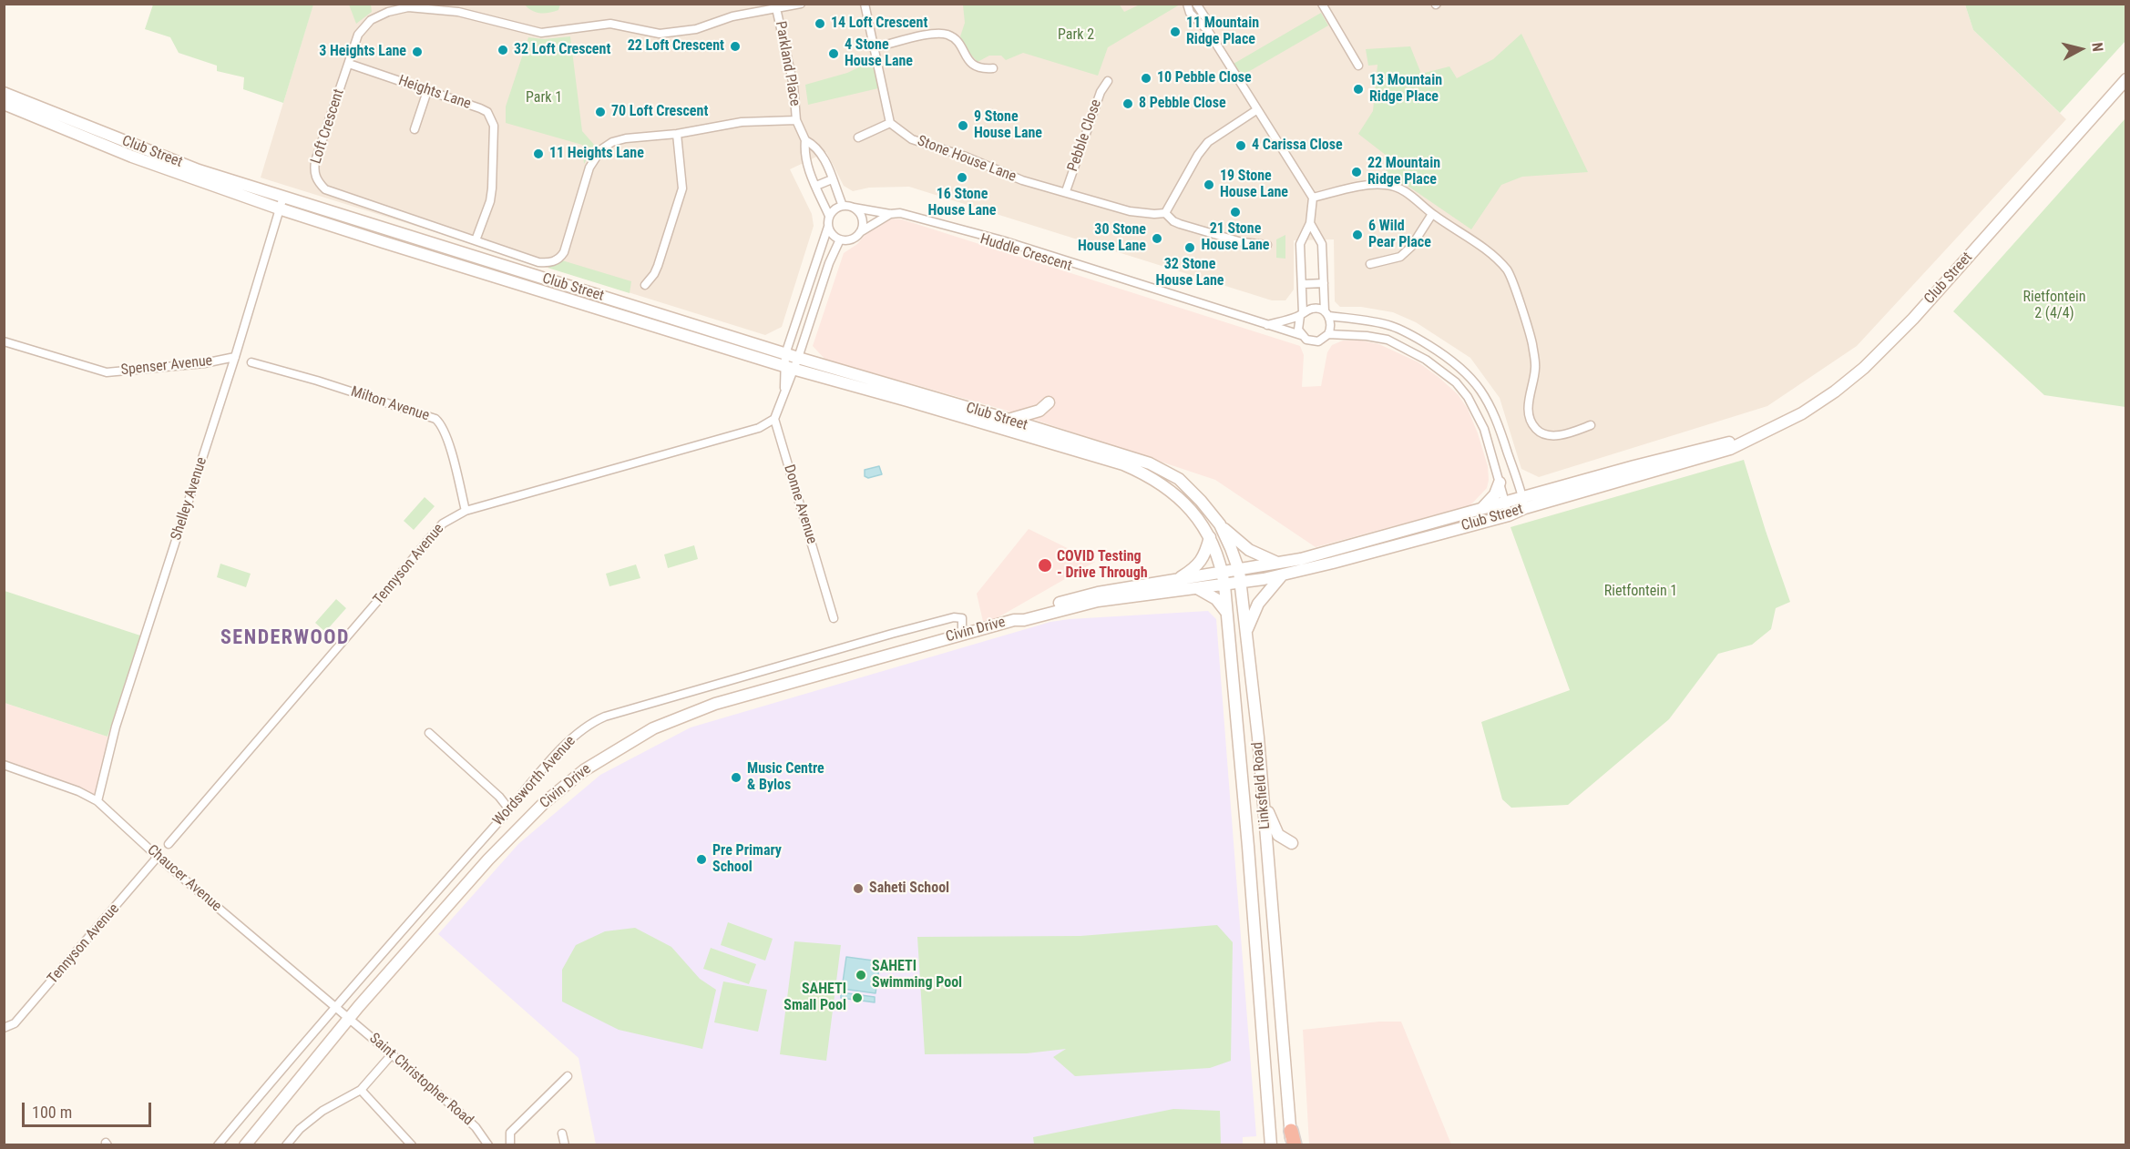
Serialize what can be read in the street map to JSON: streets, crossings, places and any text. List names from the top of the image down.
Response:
{
  "streets": {
    "main road": ["Club Street", "Civin Drive", "Linksfield Road"],
    "street": [
      "Parkland Place",
      "Heights Lane",
      "Loft Crescent",
      "Pebble Close",
      "Stone House Lane",
      "Huddle Crescent",
      "Spenser Avenue",
      "Milton Avenue",
      "Shelley Avenue",
      "Donne Avenue",
      "Tennyson Avenue",
      "Wordsworth Avenue",
      "Chaucer Avenue",
      "Saint Christopher Road"
    ]
  },
  "crossings": [
    ["Parkland Place", "Loft Crescent"],
    ["Heights Lane", "Loft Crescent"],
    ["Pebble Close", "Stone House Lane"],
    ["Club Street", "Shelley Avenue"],
    ["Club Street", "Civin Drive"],
    ["Club Street", "Linksfield Road"],
    ["Spenser Avenue", "Shelley Avenue"],
    ["Milton Avenue", "Tennyson Avenue"],
    ["Shelley Avenue", "Chaucer Avenue"],
    ["Donne Avenue", "Tennyson Avenue"],
    ["Tennyson Avenue", "Chaucer Avenue"],
    ["Civin Drive", "Wordsworth Avenue"],
    ["Civin Drive", "Linksfield Road"],
    ["Civin Drive", "Chaucer Avenue"],
    ["Civin Drive", "Saint Christopher Road"],
    ["Wordsworth Avenue", "Chaucer Avenue"],
    ["Chaucer Avenue", "Saint Christopher Road"]
  ],
  "districts": ["SENDERWOOD"],
  "parks": [
    "Park 2",
    "Park 1",
    "Rietfontein 2 (4/4)",
    "Rietfontein 1"
  ],
  "places": [
    "14 Loft Crescent",
    "11 Mountain Ridge Place",
    "22 Loft Crescent",
    "32 Loft Crescent",
    "3 Heights Lane",
    "4 Stone House Lane",
    "10 Pebble Close",
    "13 Mountain Ridge Place",
    "8 Pebble Close",
    "70 Loft Crescent",
    "9 Stone House Lane",
    "4 Carissa Close",
    "11 Heights Lane",
    "22 Mountain Ridge Place",
    "16 Stone House Lane",
    "19 Stone House Lane",
    "21 Stone House Lane",
    "6 Wild Pear Place",
    "30 Stone House Lane",
    "32 Stone House Lane",
    "COVID Testing - Drive Through",
    "Music Centre & Bylos",
    "Pre Primary School",
    "Saheti School",
    "SAHETI Swimming Pool",
    "SAHETI Small Pool"
  ],
  "scale_bar": "100 m",
  "north": "right"
}
